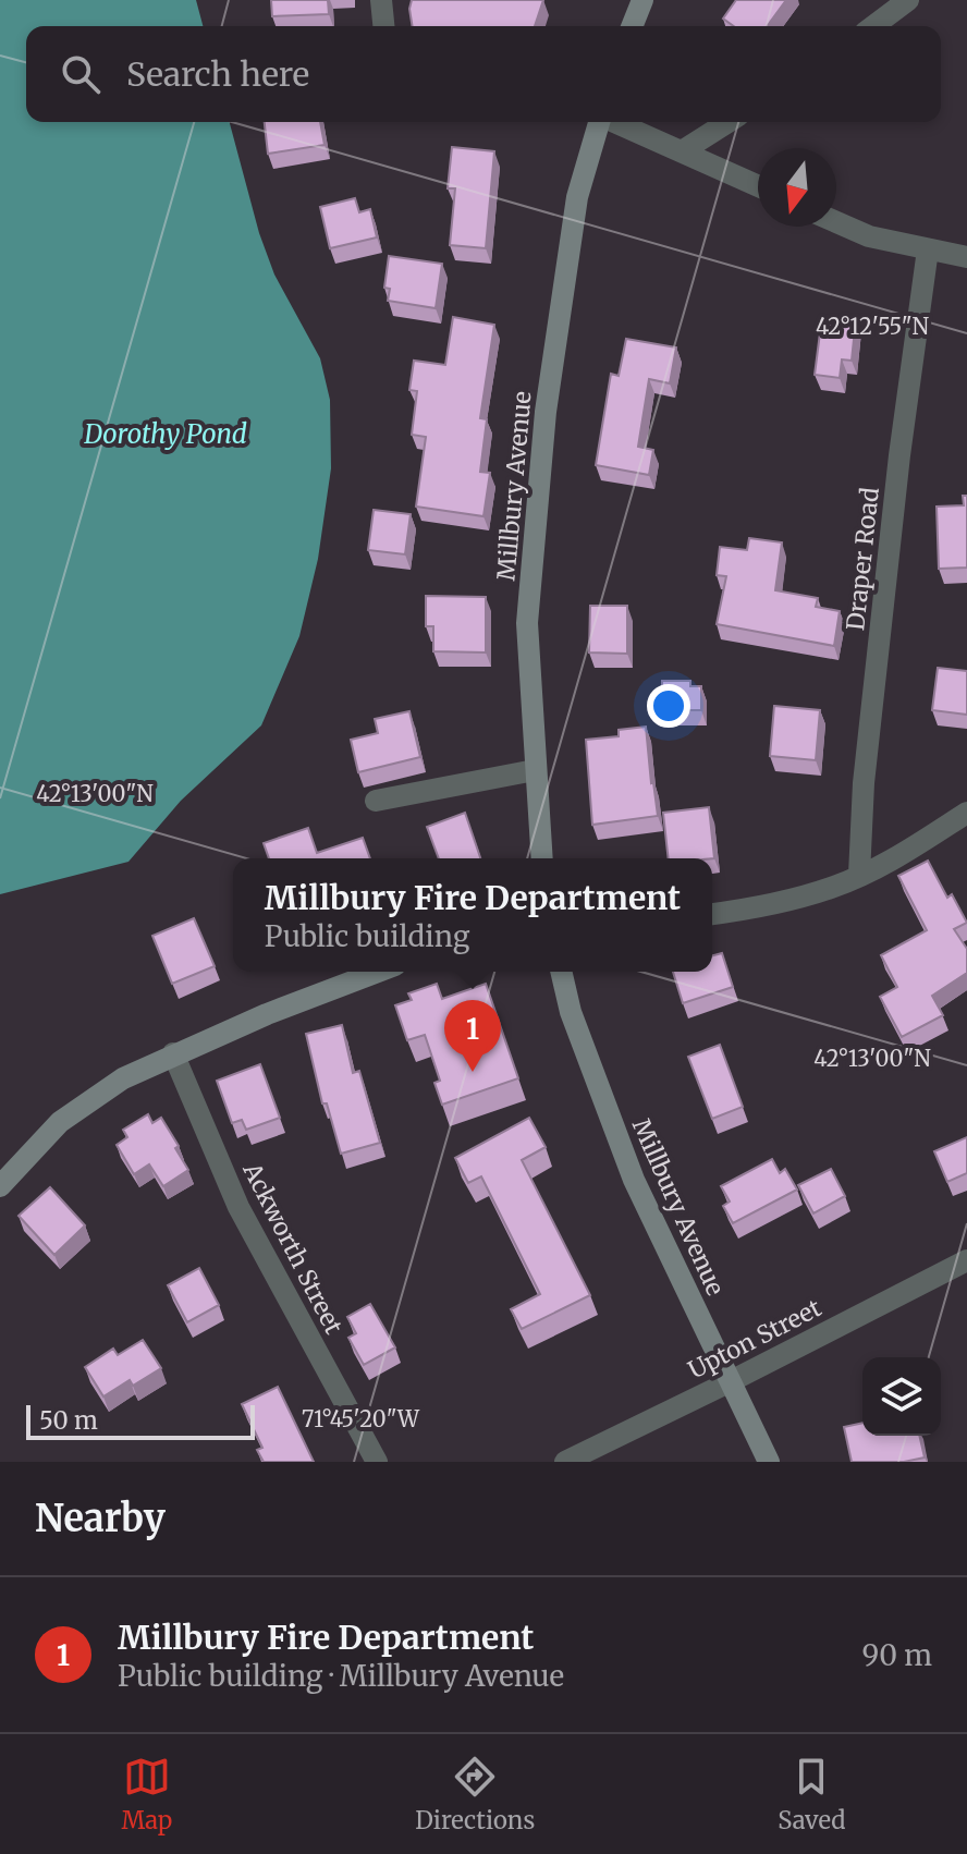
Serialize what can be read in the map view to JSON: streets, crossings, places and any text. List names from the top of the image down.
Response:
{
  "streets": {
    "main road": ["Millbury Avenue"],
    "street": ["Draper Road", "Ackworth Street", "Upton Street"]
  },
  "crossings": [
    ["Millbury Avenue", "Upton Street"]
  ],
  "water": ["Dorothy Pond"],
  "scale_bar": "50 m",
  "north": "bottom",
  "page": {
    "search": "Search here",
    "popup": ["Millbury Fire Department", "Public building"],
    "pins": "1",
    "scale": "50 m",
    "heading": "Nearby",
    "list": [
      {
        "mark": "1",
        "name": "Millbury Fire Department",
        "note": "Public building · Millbury Avenue",
        "value": "90 m"
      }
    ],
    "nav": ["Map", "Directions", "Saved"]
  },
  "coordinates": ["42°12'55\"N", "42°13'00\"N", "71°45'20\"W"]
}
